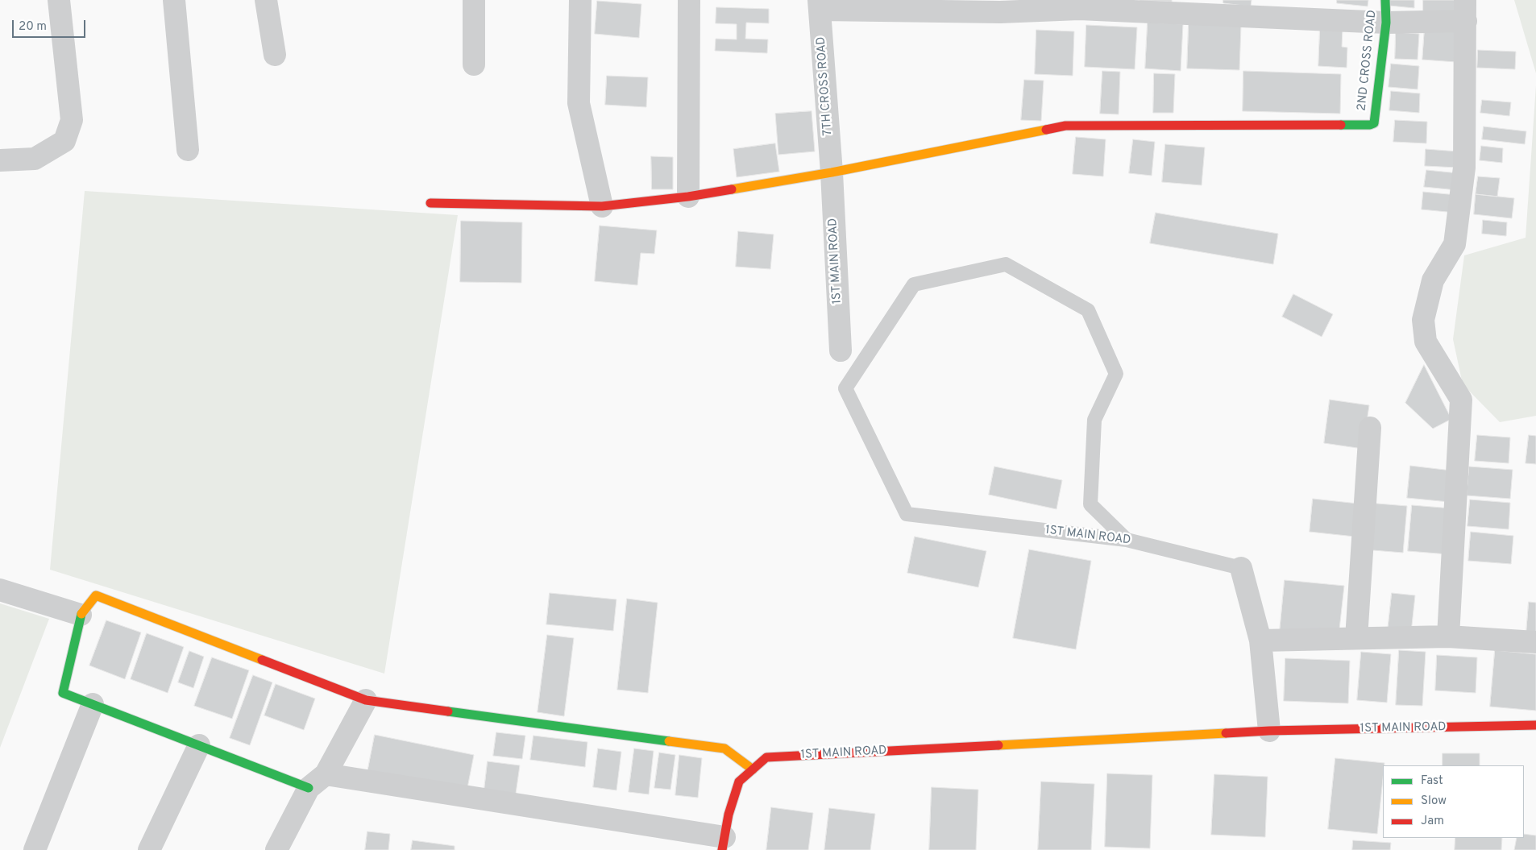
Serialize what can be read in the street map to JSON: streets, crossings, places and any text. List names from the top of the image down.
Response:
{
  "streets": {
    "street": ["2ND CROSS ROAD", "7TH CROSS ROAD", "1ST MAIN ROAD"]
  },
  "crossings": [
    ["2ND CROSS ROAD", "7TH CROSS ROAD"],
    ["2ND CROSS ROAD", "1ST MAIN ROAD"],
    ["7TH CROSS ROAD", "1ST MAIN ROAD"]
  ],
  "legend": ["Fast", "Slow", "Jam"],
  "scale_bar": "20 m"
}
